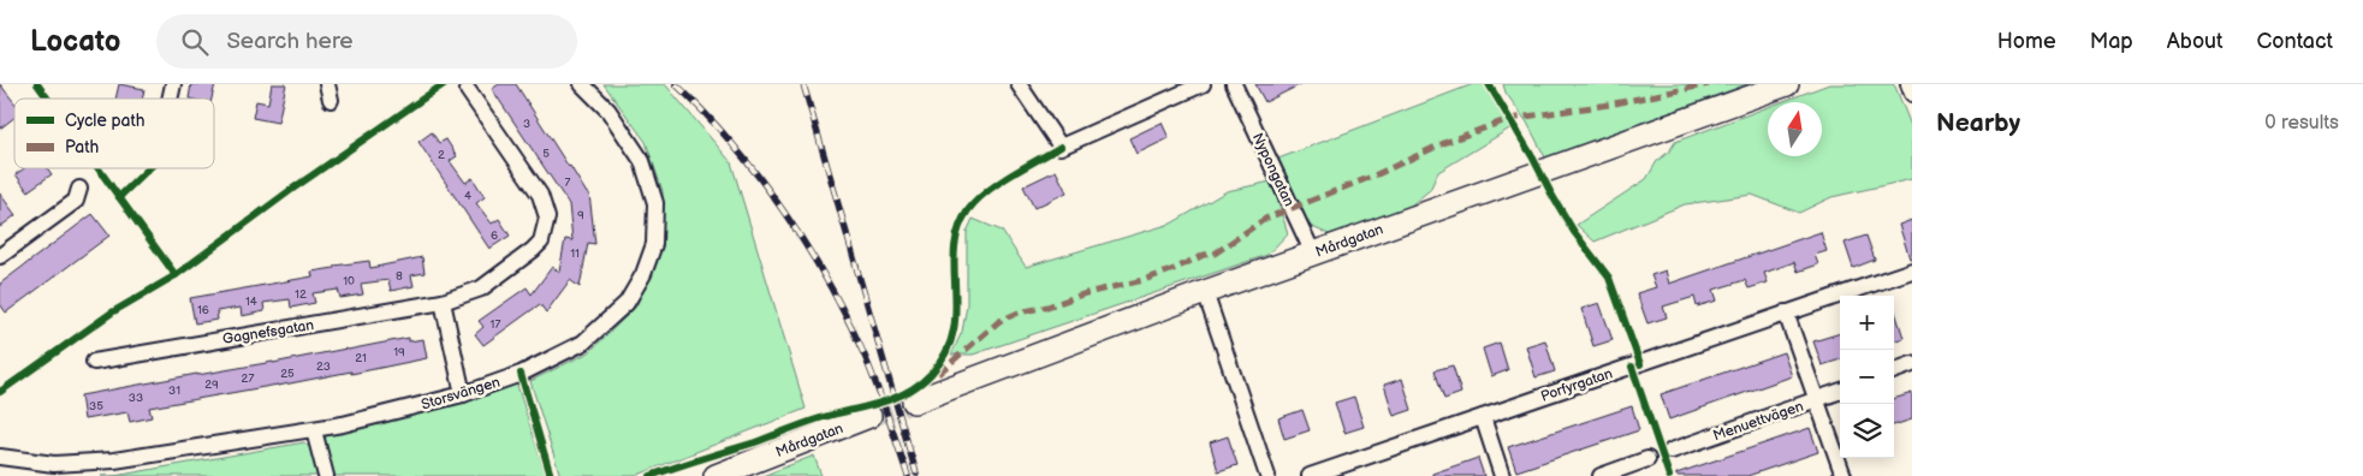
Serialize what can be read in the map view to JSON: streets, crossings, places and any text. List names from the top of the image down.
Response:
{
  "streets": {
    "street": [
      "Nypongatan",
      "Mårdgatan",
      "Gagnefsgatan",
      "Porfyrgatan",
      "Storsvängen",
      "Menuettvägen"
    ]
  },
  "crossings": [
    ["Nypongatan", "Mårdgatan"]
  ],
  "house_numbers": [
    "3",
    "5",
    "2",
    "7",
    "4",
    "9",
    "6",
    "11",
    "8",
    "10",
    "12",
    "14",
    "16",
    "17",
    "19",
    "21",
    "23",
    "25",
    "27",
    "29",
    "31",
    "33",
    "35"
  ],
  "legend": ["Cycle path", "Path"],
  "north": "top",
  "page": {
    "header": "Locato",
    "search": "Search here",
    "nav": [
      "Home",
      "Map",
      "About",
      "Contact"
    ],
    "heading": ["Nearby", "0 results"],
    "map_buttons": ["+", "−"]
  }
}
